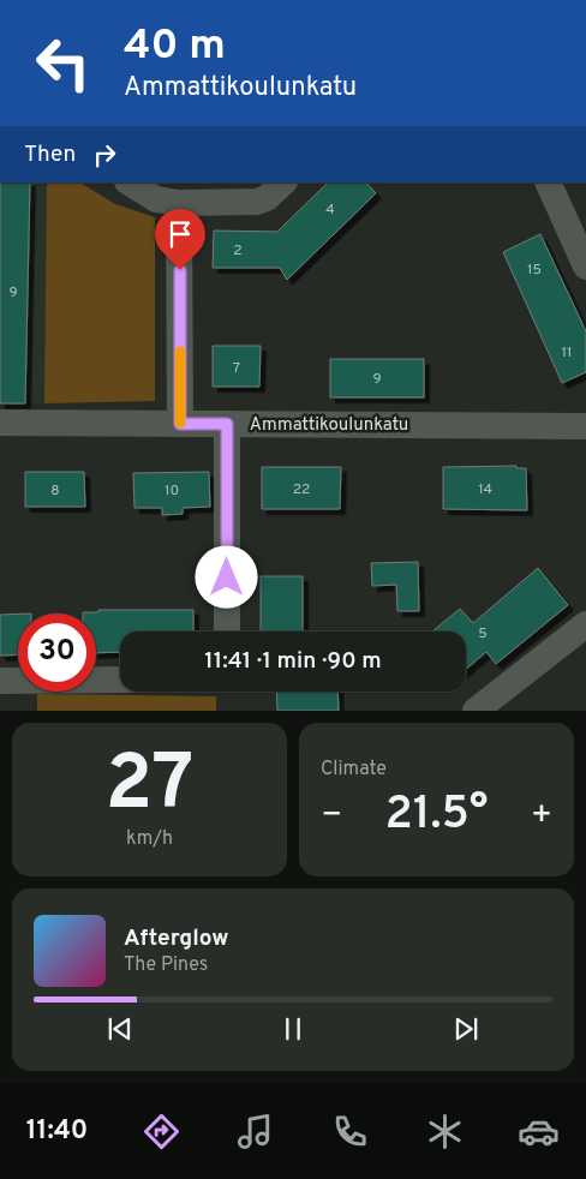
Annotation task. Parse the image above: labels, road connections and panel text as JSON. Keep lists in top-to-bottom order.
{
  "streets": {
    "street": ["Ammattikoulunkatu"]
  },
  "house_numbers": [
    "4",
    "2",
    "15",
    "9",
    "11",
    "7",
    "9",
    "22",
    "14",
    "8",
    "10",
    "5"
  ],
  "page": {
    "turn": ["40 m", "Ammattikoulunkatu"],
    "then": "Then",
    "limit": "30",
    "trip": "11:41 · 1 min · 90 m",
    "tile": [
      ["27", "km/h"],
      "Climate"
    ],
    "heat": ["−", "21.5°", "+"],
    "song": ["Afterglow", "The Pines"],
    "tabs": "11:40"
  }
}
